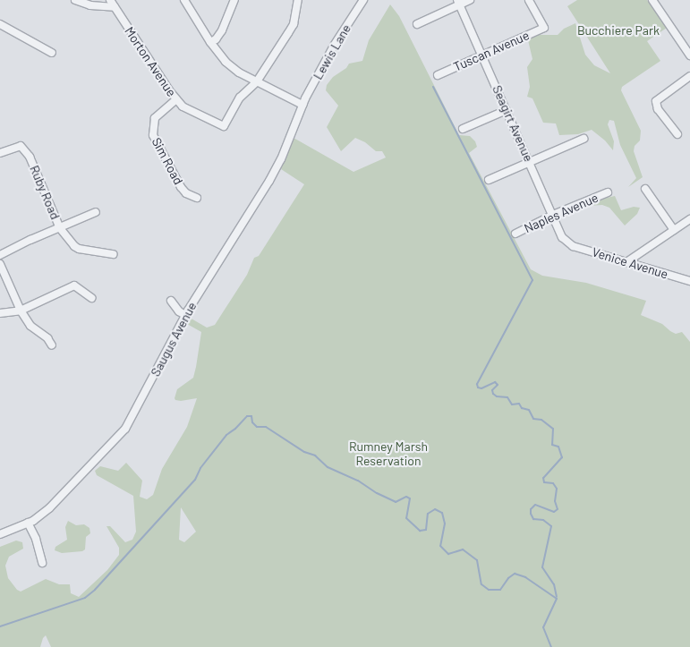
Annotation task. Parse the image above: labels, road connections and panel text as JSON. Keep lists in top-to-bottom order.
{
  "streets": {
    "street": [
      "Tuscan Avenue",
      "Lewis Lane",
      "Morton Avenue",
      "Seagirt Avenue",
      "Sim Road",
      "Ruby Road",
      "Naples Avenue",
      "Venice Avenue",
      "Saugus Avenue"
    ]
  },
  "crossings": [
    ["Tuscan Avenue", "Seagirt Avenue"],
    ["Lewis Lane", "Saugus Avenue"],
    ["Morton Avenue", "Sim Road"],
    ["Seagirt Avenue", "Naples Avenue"],
    ["Seagirt Avenue", "Venice Avenue"]
  ],
  "parks": ["Bucchiere Park", "Rumney Marsh Reservation"]
}
